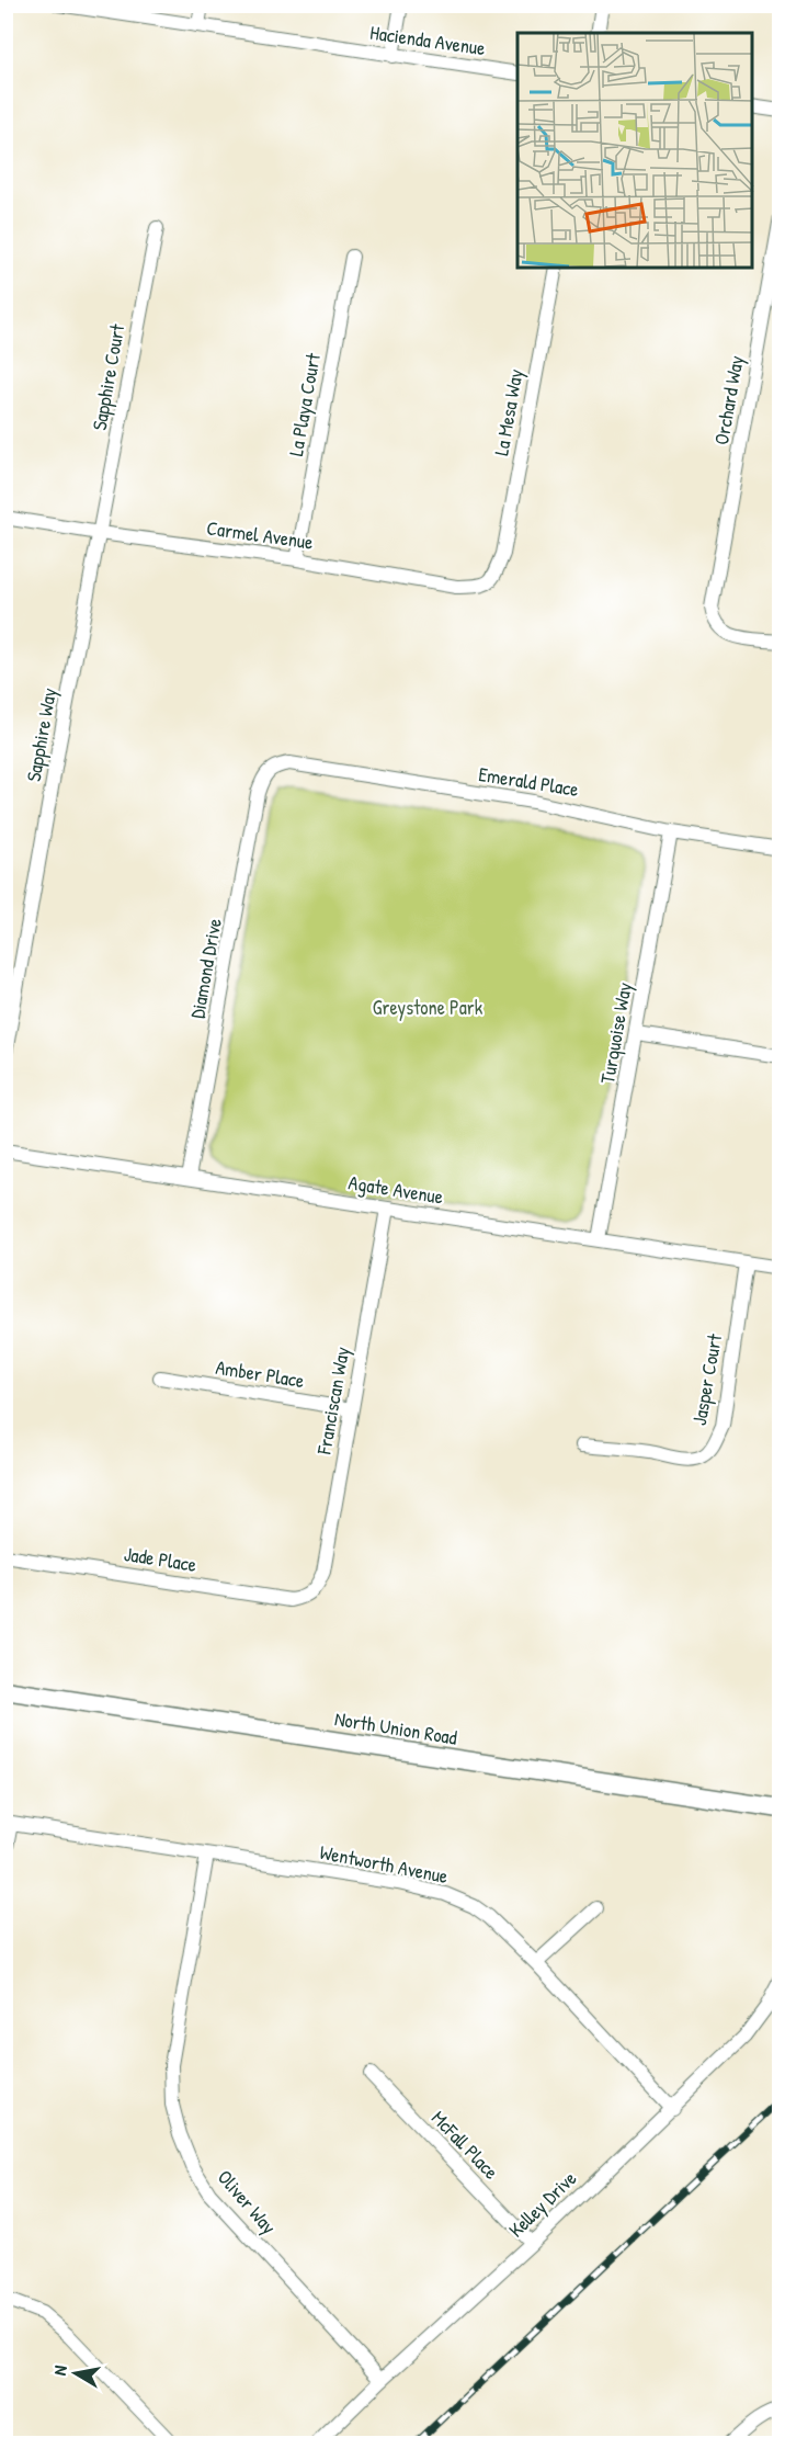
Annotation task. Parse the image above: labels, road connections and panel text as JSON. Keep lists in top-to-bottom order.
{
  "streets": {
    "street": [
      "Hacienda Avenue",
      "Sapphire Court",
      "Orchard Way",
      "La Playa Court",
      "La Mesa Way",
      "Carmel Avenue",
      "Sapphire Way",
      "Emerald Place",
      "Diamond Drive",
      "Turquoise Way",
      "Agate Avenue",
      "Amber Place",
      "Jasper Court",
      "Franciscan Way",
      "Jade Place",
      "North Union Road",
      "Wentworth Avenue",
      "McFall Place",
      "Oliver Way",
      "Kelley Drive"
    ]
  },
  "crossings": [
    ["Sapphire Court", "Carmel Avenue"],
    ["Sapphire Court", "Sapphire Way"],
    ["La Playa Court", "Carmel Avenue"],
    ["La Mesa Way", "Carmel Avenue"],
    ["Carmel Avenue", "Sapphire Way"],
    ["Emerald Place", "Diamond Drive"],
    ["Emerald Place", "Turquoise Way"],
    ["Diamond Drive", "Agate Avenue"],
    ["Turquoise Way", "Agate Avenue"],
    ["Agate Avenue", "Jasper Court"],
    ["Agate Avenue", "Franciscan Way"],
    ["Amber Place", "Franciscan Way"],
    ["Franciscan Way", "Jade Place"],
    ["Wentworth Avenue", "Oliver Way"],
    ["Wentworth Avenue", "Kelley Drive"],
    ["McFall Place", "Kelley Drive"],
    ["Oliver Way", "Kelley Drive"]
  ],
  "parks": ["Greystone Park"],
  "north": "left"
}
